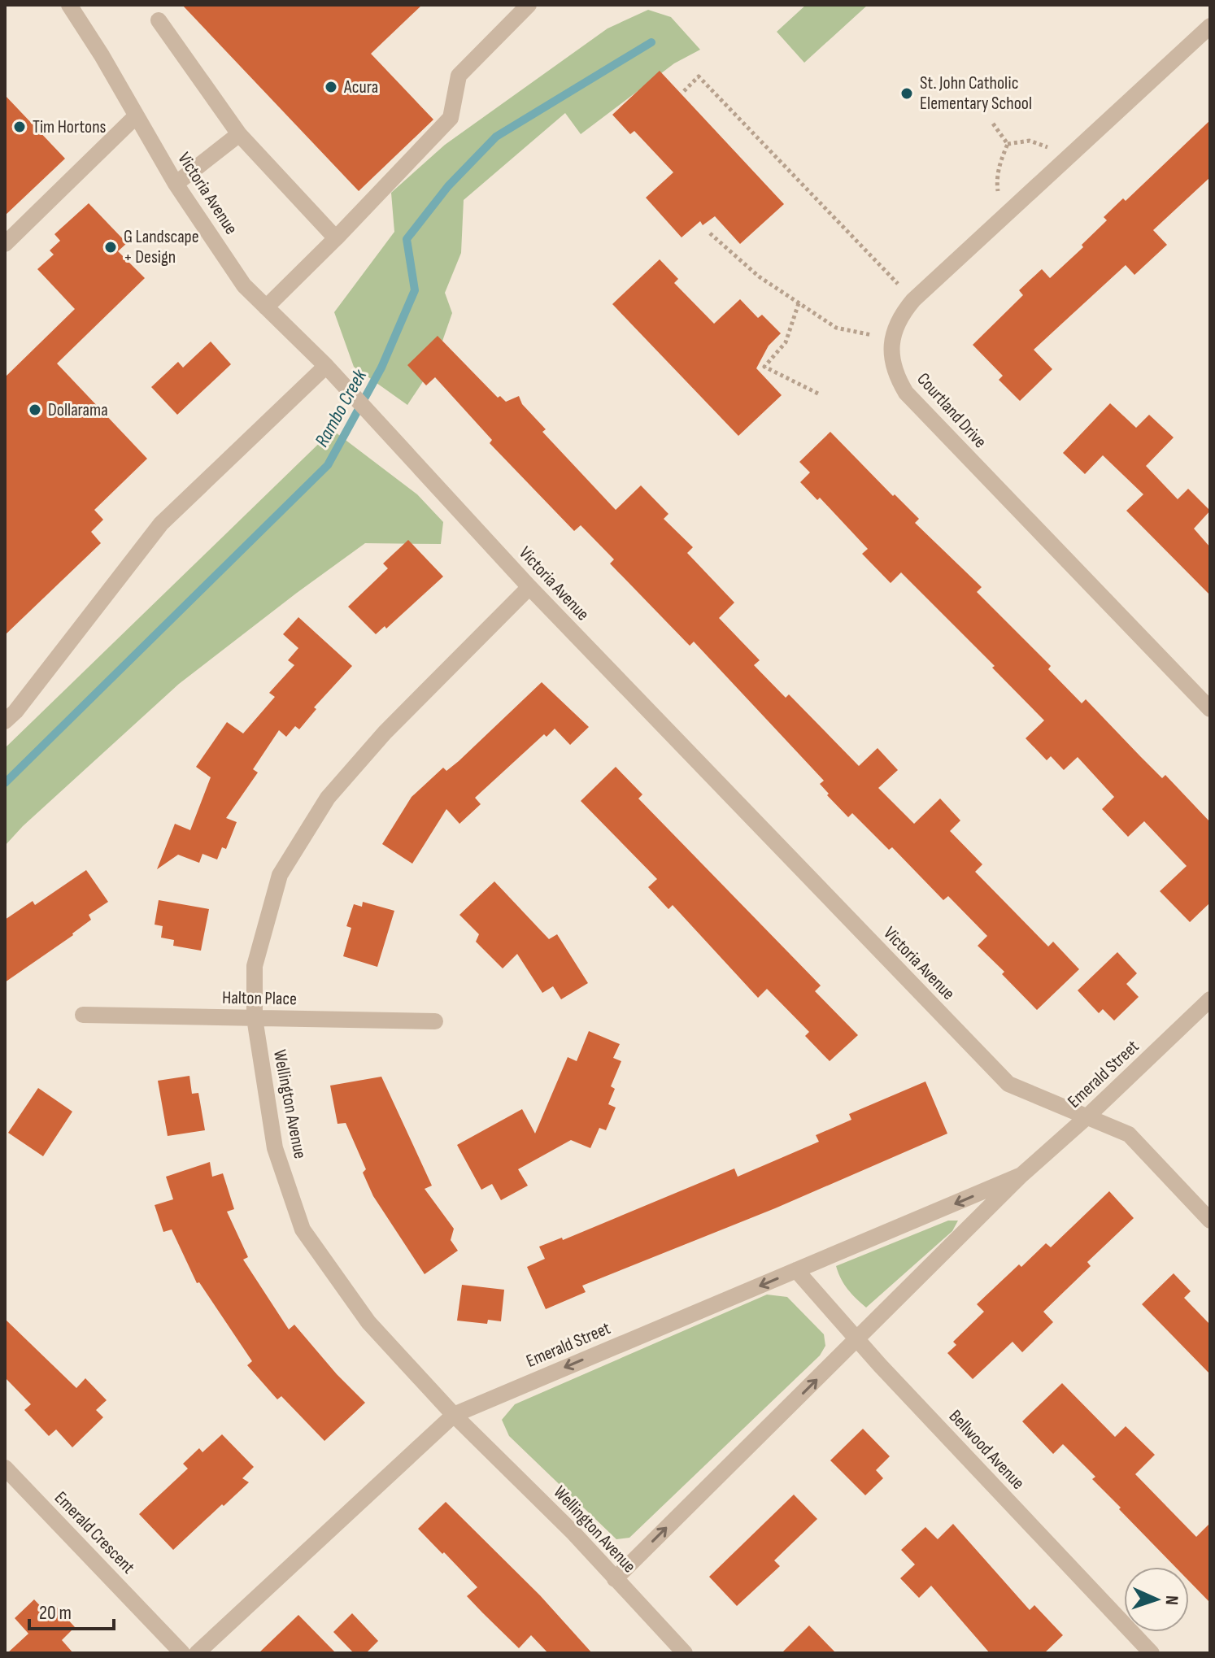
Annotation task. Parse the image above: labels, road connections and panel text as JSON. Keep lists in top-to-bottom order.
{
  "streets": {
    "street": [
      "Victoria Avenue",
      "Courtland Drive",
      "Halton Place",
      "Emerald Street",
      "Wellington Avenue",
      "Bellwood Avenue",
      "Emerald Crescent"
    ]
  },
  "crossings": [
    ["Victoria Avenue", "Emerald Street"],
    ["Victoria Avenue", "Wellington Avenue"],
    ["Halton Place", "Wellington Avenue"],
    ["Emerald Street", "Wellington Avenue"],
    ["Emerald Street", "Bellwood Avenue"]
  ],
  "water": ["Rambo Creek"],
  "places": [
    "Acura",
    "St. John Catholic Elementary School",
    "Tim Hortons",
    "G Landscape + Design",
    "Dollarama"
  ],
  "scale_bar": "20 m",
  "north": "right"
}
